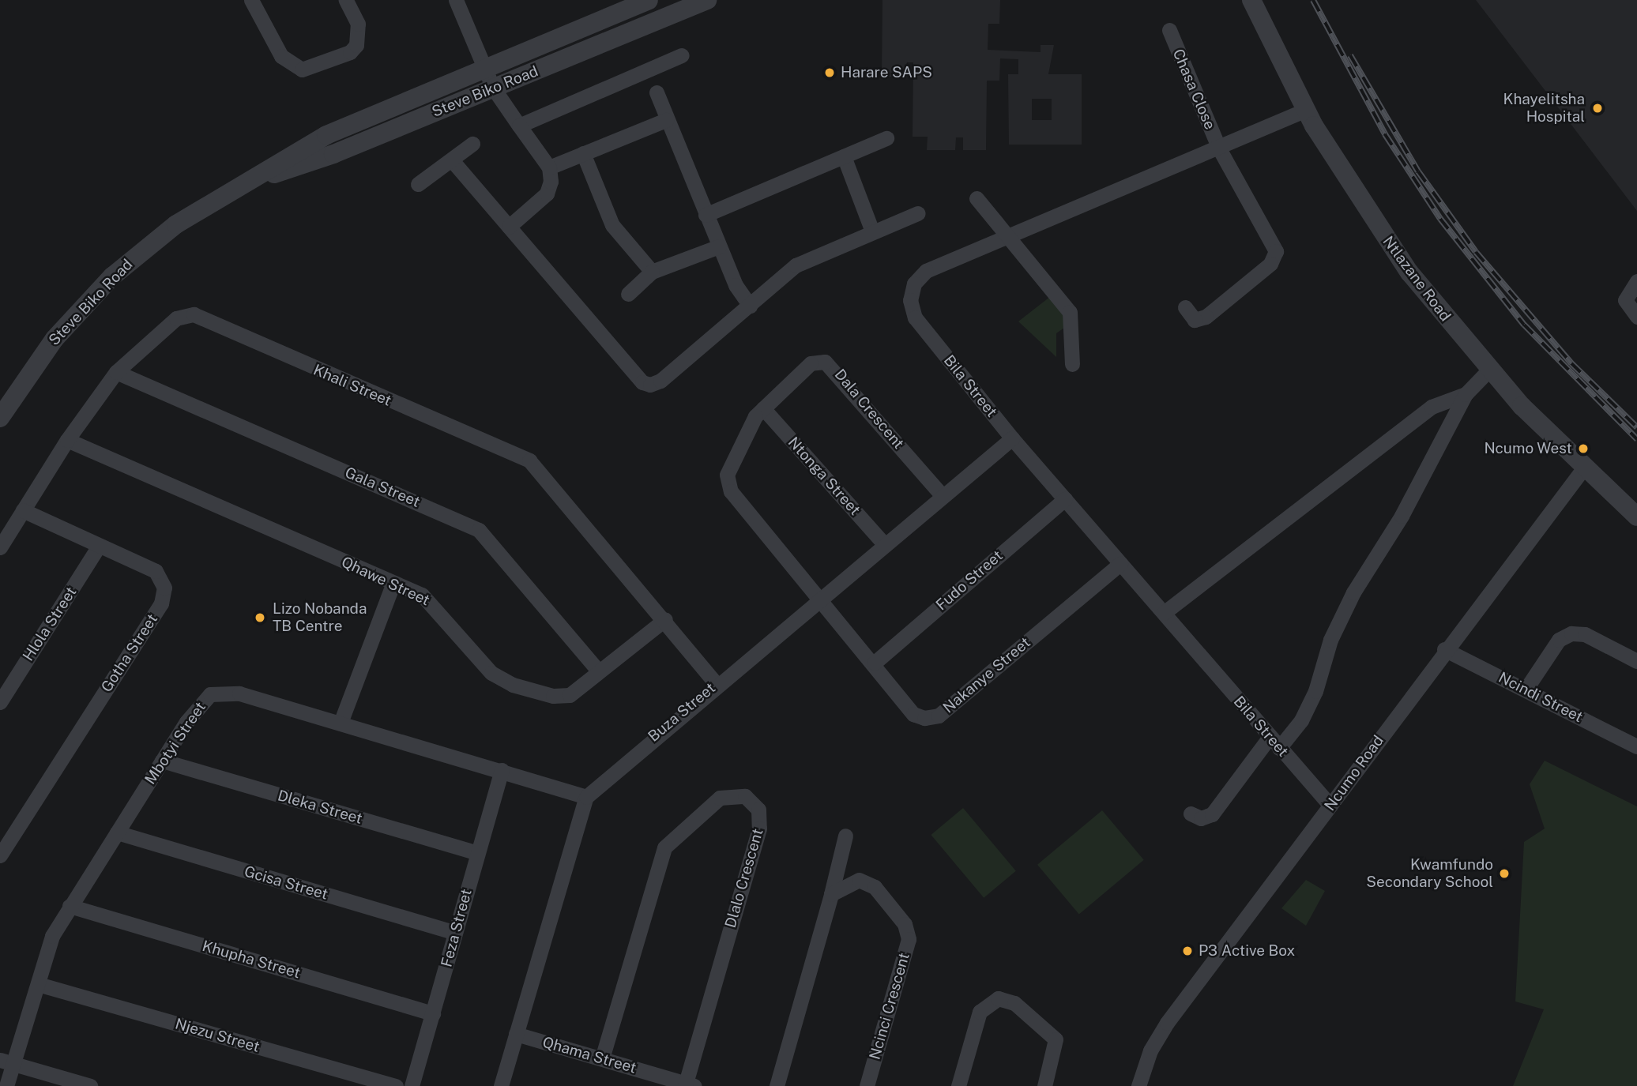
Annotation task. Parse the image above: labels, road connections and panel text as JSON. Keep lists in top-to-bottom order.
{
  "streets": {
    "street": [
      "Chasa Close",
      "Steve Biko Road",
      "Ntlazane Road",
      "Khali Street",
      "Bila Street",
      "Dala Crescent",
      "Ntonga Street",
      "Gala Street",
      "Fudo Street",
      "Qhawe Street",
      "Hlola Street",
      "Gotha Street",
      "Nakanye Street",
      "Ncindi Street",
      "Buza Street",
      "Mbotyi Street",
      "Ncumo Road",
      "Dleka Street",
      "Dlalo Crescent",
      "Gcisa Street",
      "Feza Street",
      "Khupha Street",
      "Ncinci Crescent",
      "Njezu Street",
      "Qhama Street"
    ]
  },
  "crossings": [
    ["Chasa Close", "Bila Street"],
    ["Ntlazane Road", "Bila Street"],
    ["Ntlazane Road", "Ncumo Road"],
    ["Khali Street", "Gala Street"],
    ["Khali Street", "Qhawe Street"],
    ["Khali Street", "Gotha Street"],
    ["Khali Street", "Buza Street"],
    ["Bila Street", "Fudo Street"],
    ["Bila Street", "Nakanye Street"],
    ["Bila Street", "Buza Street"],
    ["Bila Street", "Ncumo Road"],
    ["Dala Crescent", "Ntonga Street"],
    ["Dala Crescent", "Nakanye Street"],
    ["Dala Crescent", "Buza Street"],
    ["Ntonga Street", "Buza Street"],
    ["Gala Street", "Qhawe Street"],
    ["Fudo Street", "Nakanye Street"],
    ["Hlola Street", "Gotha Street"],
    ["Nakanye Street", "Buza Street"],
    ["Ncindi Street", "Ncumo Road"],
    ["Buza Street", "Mbotyi Street"],
    ["Mbotyi Street", "Dleka Street"],
    ["Mbotyi Street", "Gcisa Street"],
    ["Mbotyi Street", "Feza Street"],
    ["Mbotyi Street", "Khupha Street"],
    ["Mbotyi Street", "Njezu Street"],
    ["Dleka Street", "Feza Street"],
    ["Dlalo Crescent", "Qhama Street"],
    ["Gcisa Street", "Feza Street"],
    ["Feza Street", "Khupha Street"]
  ],
  "places": [
    "Harare SAPS",
    "Khayelitsha Hospital",
    "Ncumo West",
    "Lizo Nobanda TB Centre",
    "Kwamfundo Secondary School",
    "P3 Active Box"
  ]
}
